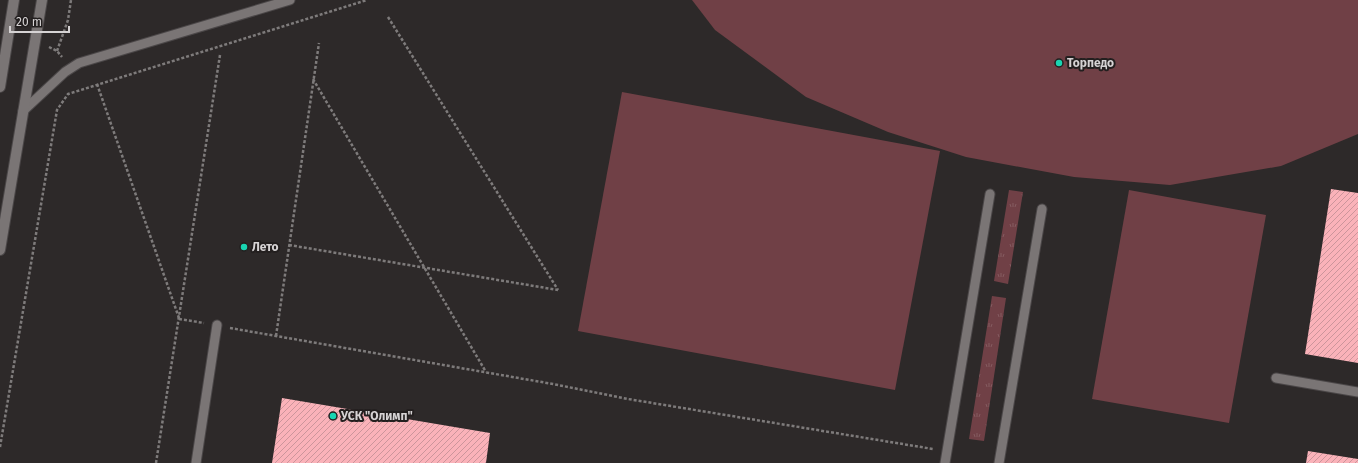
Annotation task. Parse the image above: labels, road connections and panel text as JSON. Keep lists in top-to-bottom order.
{
  "places": ["Торпедо", "Лето", "УСК \"Олимп\""],
  "scale_bar": "20 m"
}
